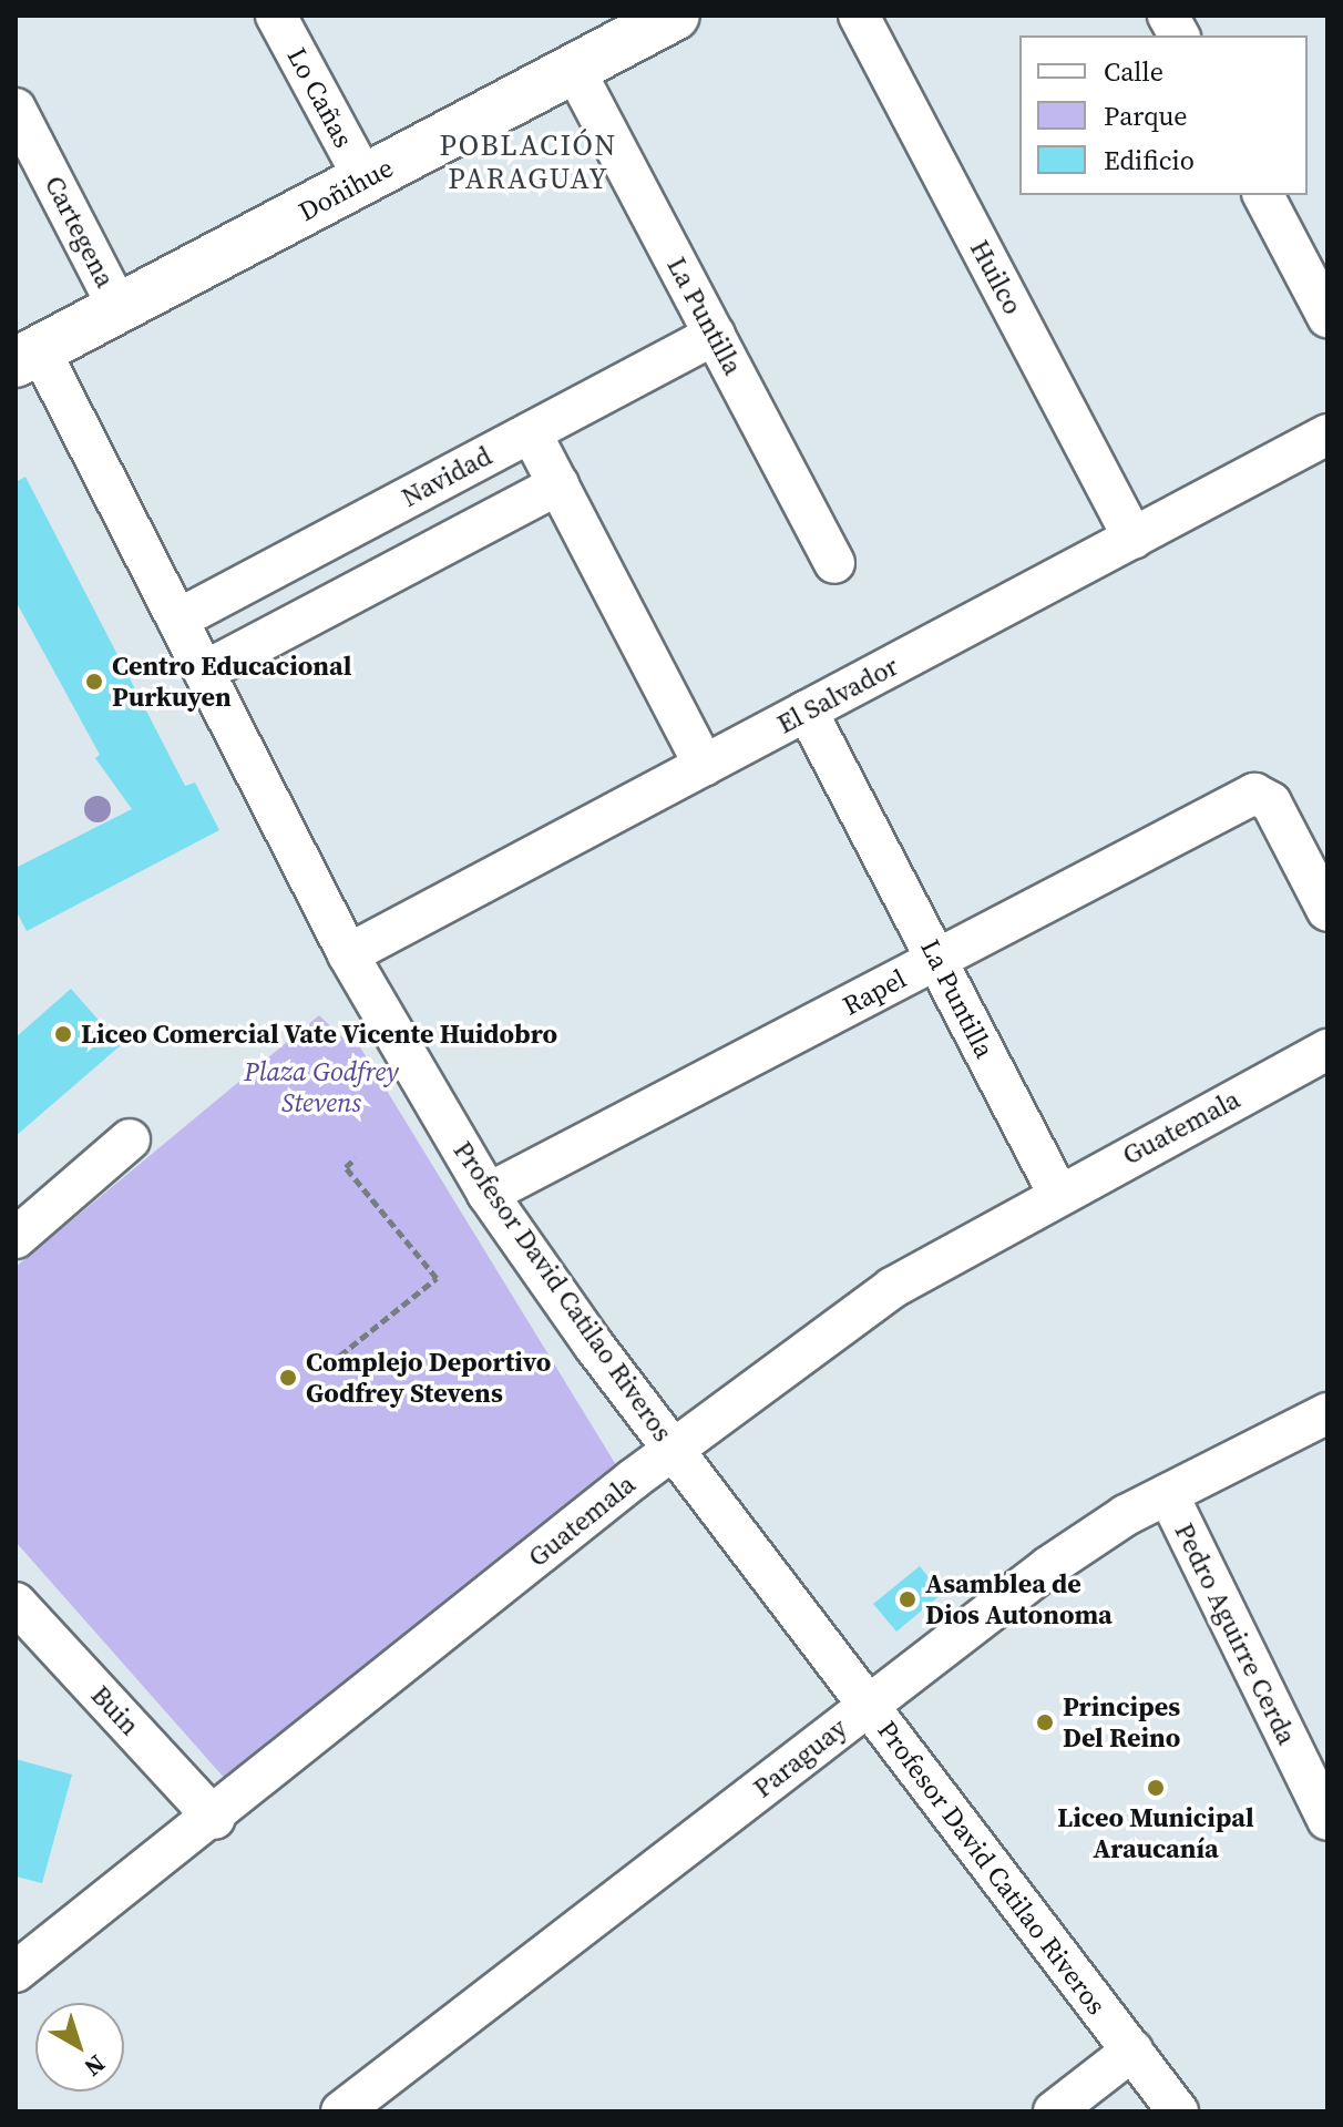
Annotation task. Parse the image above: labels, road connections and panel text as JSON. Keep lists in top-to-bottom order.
{
  "streets": {
    "street": [
      "Lo Cañas",
      "Doñihue",
      "Cartegena",
      "Huilco",
      "La Puntilla",
      "Navidad",
      "El Salvador",
      "Rapel",
      "Guatemala",
      "Profesor David Catilao Riveros",
      "Pedro Aguirre Cerda",
      "Buin",
      "Paraguay"
    ]
  },
  "crossings": [
    ["Lo Cañas", "Doñihue"],
    ["Doñihue", "Cartegena"],
    ["Doñihue", "La Puntilla"],
    ["Doñihue", "Profesor David Catilao Riveros"],
    ["Huilco", "El Salvador"],
    ["La Puntilla", "Navidad"],
    ["La Puntilla", "El Salvador"],
    ["La Puntilla", "Rapel"],
    ["La Puntilla", "Guatemala"],
    ["Navidad", "Profesor David Catilao Riveros"],
    ["El Salvador", "Profesor David Catilao Riveros"],
    ["Rapel", "Profesor David Catilao Riveros"],
    ["Guatemala", "Profesor David Catilao Riveros"],
    ["Guatemala", "Buin"],
    ["Profesor David Catilao Riveros", "Paraguay"],
    ["Pedro Aguirre Cerda", "Paraguay"]
  ],
  "districts": ["POBLACIÓN PARAGUAY"],
  "parks": ["Plaza Godfrey Stevens"],
  "places": [
    "Centro Educacional Purkuyen",
    "Liceo Comercial Vate Vicente Huidobro",
    "Complejo Deportivo Godfrey Stevens",
    "Asamblea de Dios Autonoma",
    "Principes Del Reino",
    "Liceo Municipal Araucanía"
  ],
  "legend": ["Calle", "Parque", "Edificio"],
  "north": "bottom right"
}
